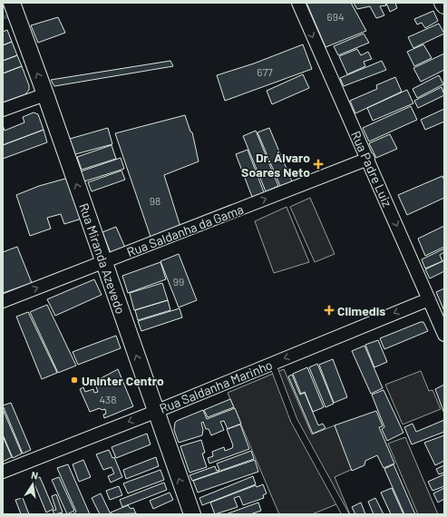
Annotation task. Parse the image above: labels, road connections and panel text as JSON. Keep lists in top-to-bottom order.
{
  "streets": {
    "street": [
      "Rua Padre Luiz",
      "Rua Saldanha da Gama",
      "Rua Miranda Azevedo",
      "Rua Saldanha Marinho"
    ]
  },
  "crossings": [
    ["Rua Padre Luiz", "Rua Saldanha da Gama"],
    ["Rua Padre Luiz", "Rua Saldanha Marinho"],
    ["Rua Saldanha da Gama", "Rua Miranda Azevedo"],
    ["Rua Miranda Azevedo", "Rua Saldanha Marinho"]
  ],
  "one_way": [
    "Rua Padre Luiz",
    "Rua Saldanha da Gama",
    "Rua Miranda Azevedo",
    "Rua Saldanha Marinho"
  ],
  "places": {
    "health": ["Dr. Álvaro Soares Neto", "Climedis"],
    "other": ["Uninter Centro"]
  },
  "house_numbers": [
    "694",
    "677",
    "98",
    "99",
    "438"
  ],
  "north": "top"
}
